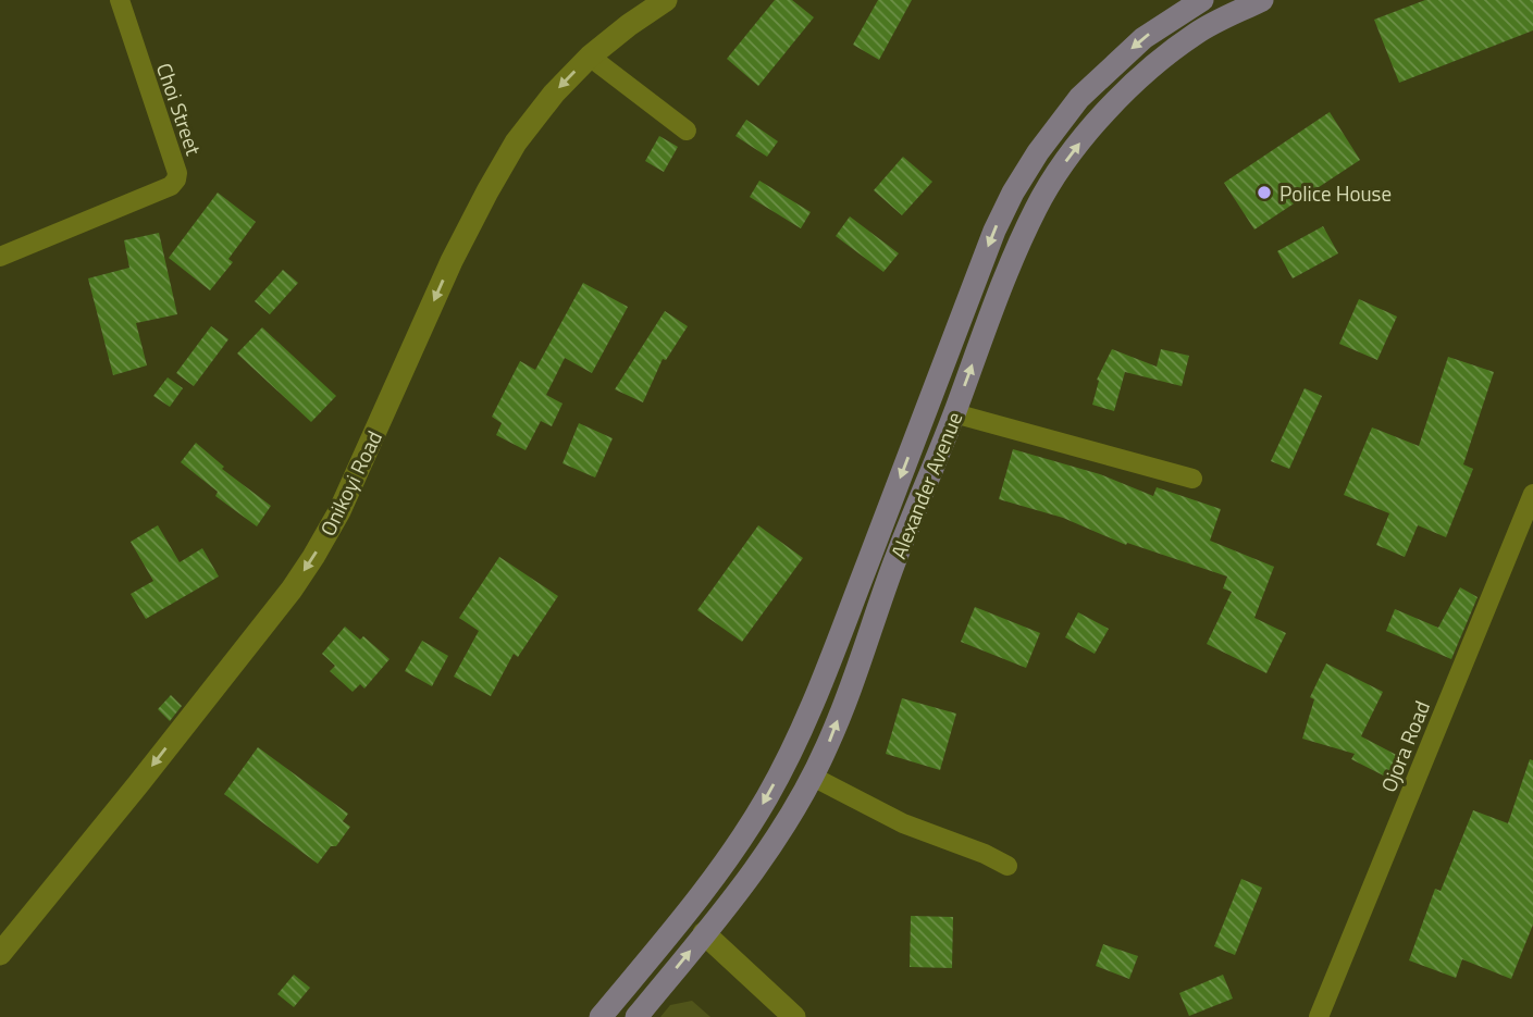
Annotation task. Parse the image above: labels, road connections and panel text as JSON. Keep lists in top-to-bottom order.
{
  "streets": {
    "main road": ["Alexander Avenue"],
    "street": ["Choi Street", "Onikoyi Road", "Ojora Road"]
  },
  "one_way": ["Onikoyi Road"],
  "places": ["Police House"]
}
